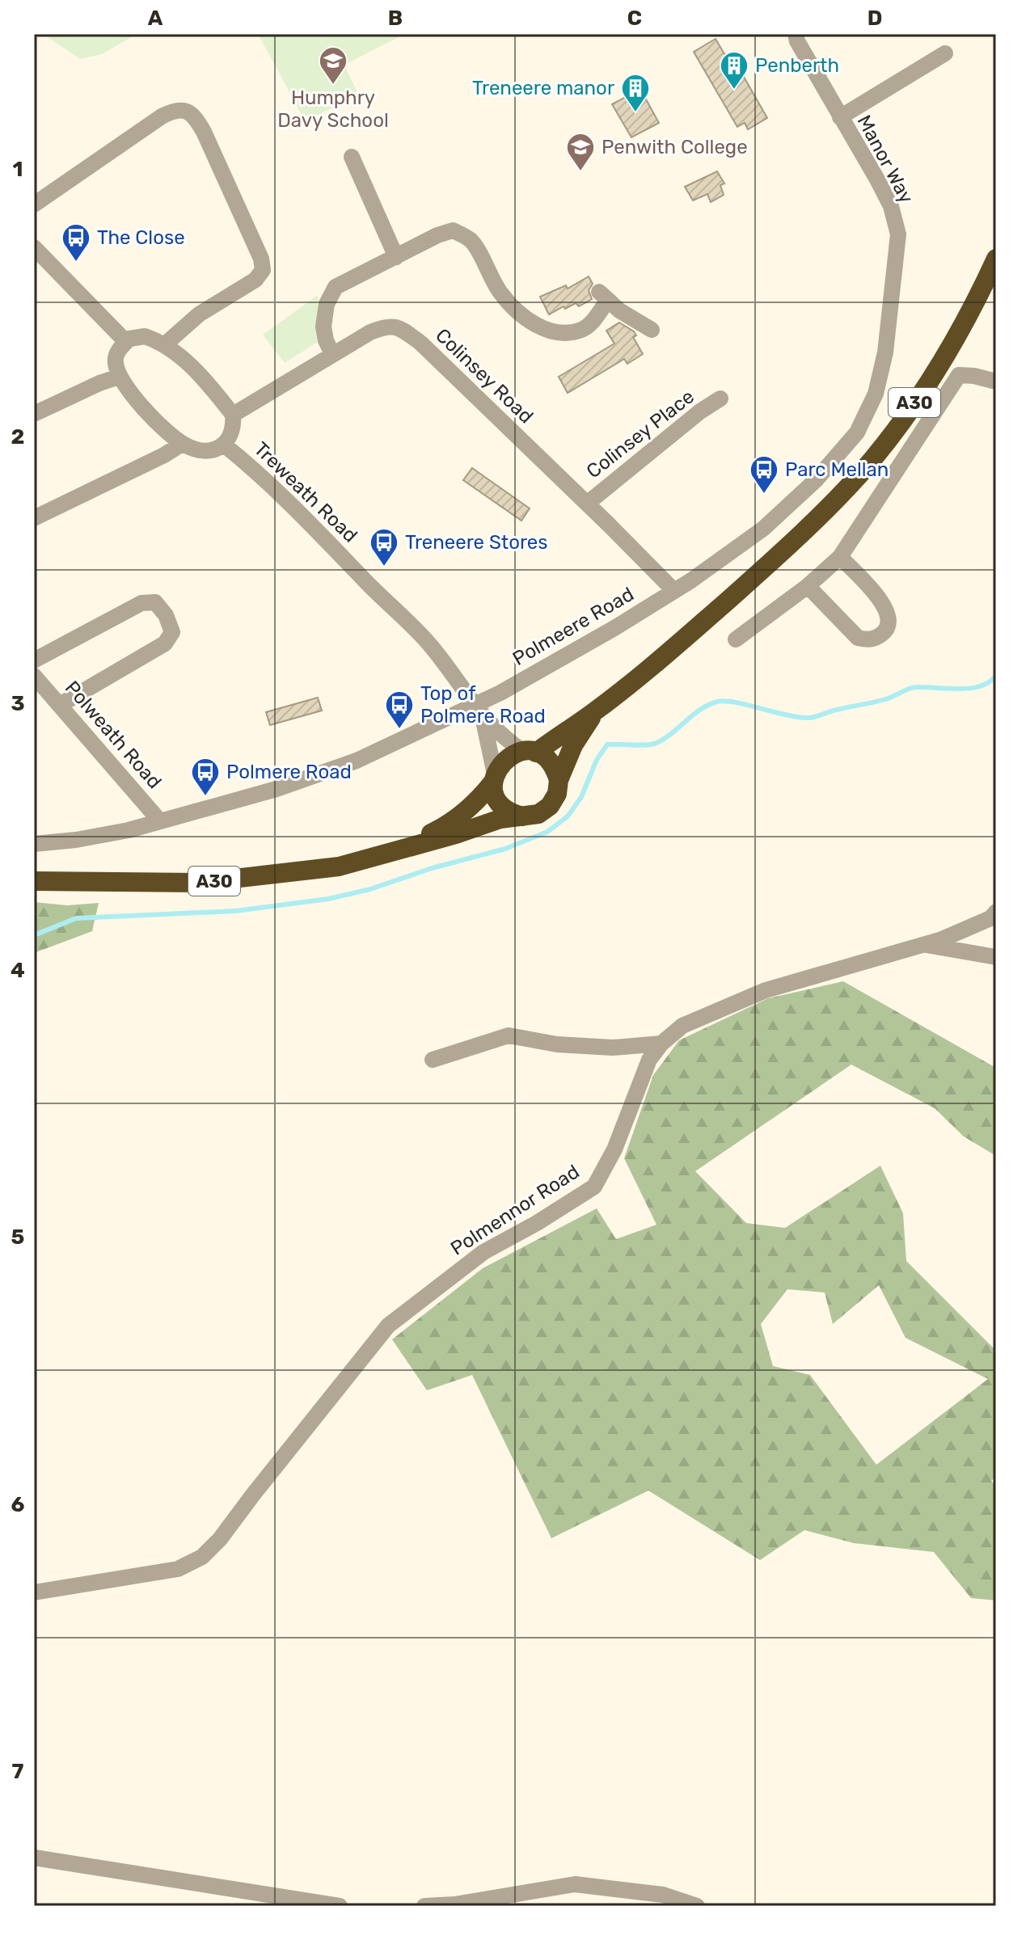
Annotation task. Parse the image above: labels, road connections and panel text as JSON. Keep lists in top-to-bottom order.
{
  "streets": {
    "highway": ["A30"],
    "street": [
      "Manor Way",
      "Colinsey Road",
      "Colinsey Place",
      "Treweath Road",
      "Polmeere Road",
      "Polweath Road",
      "Polmennor Road"
    ]
  },
  "crossings": [
    ["Manor Way", "Polmeere Road"],
    ["Colinsey Road", "Colinsey Place"],
    ["Colinsey Road", "Treweath Road"],
    ["Colinsey Road", "Polmeere Road"],
    ["A30", "Treweath Road"],
    ["Treweath Road", "Polmeere Road"],
    ["Polmeere Road", "Polweath Road"]
  ],
  "places": {
    "school or university": ["Humphry Davy School", "Penwith College"],
    "building": ["Penberth", "Treneere manor"],
    "bus stop": [
      "The Close",
      "Parc Mellan",
      "Treneere Stores",
      "Top of Polmere Road",
      "Polmere Road"
    ]
  },
  "grid": {
    "columns": [
      "A",
      "B",
      "C",
      "D"
    ],
    "rows": [
      "1",
      "2",
      "3",
      "4",
      "5",
      "6",
      "7"
    ]
  }
}
